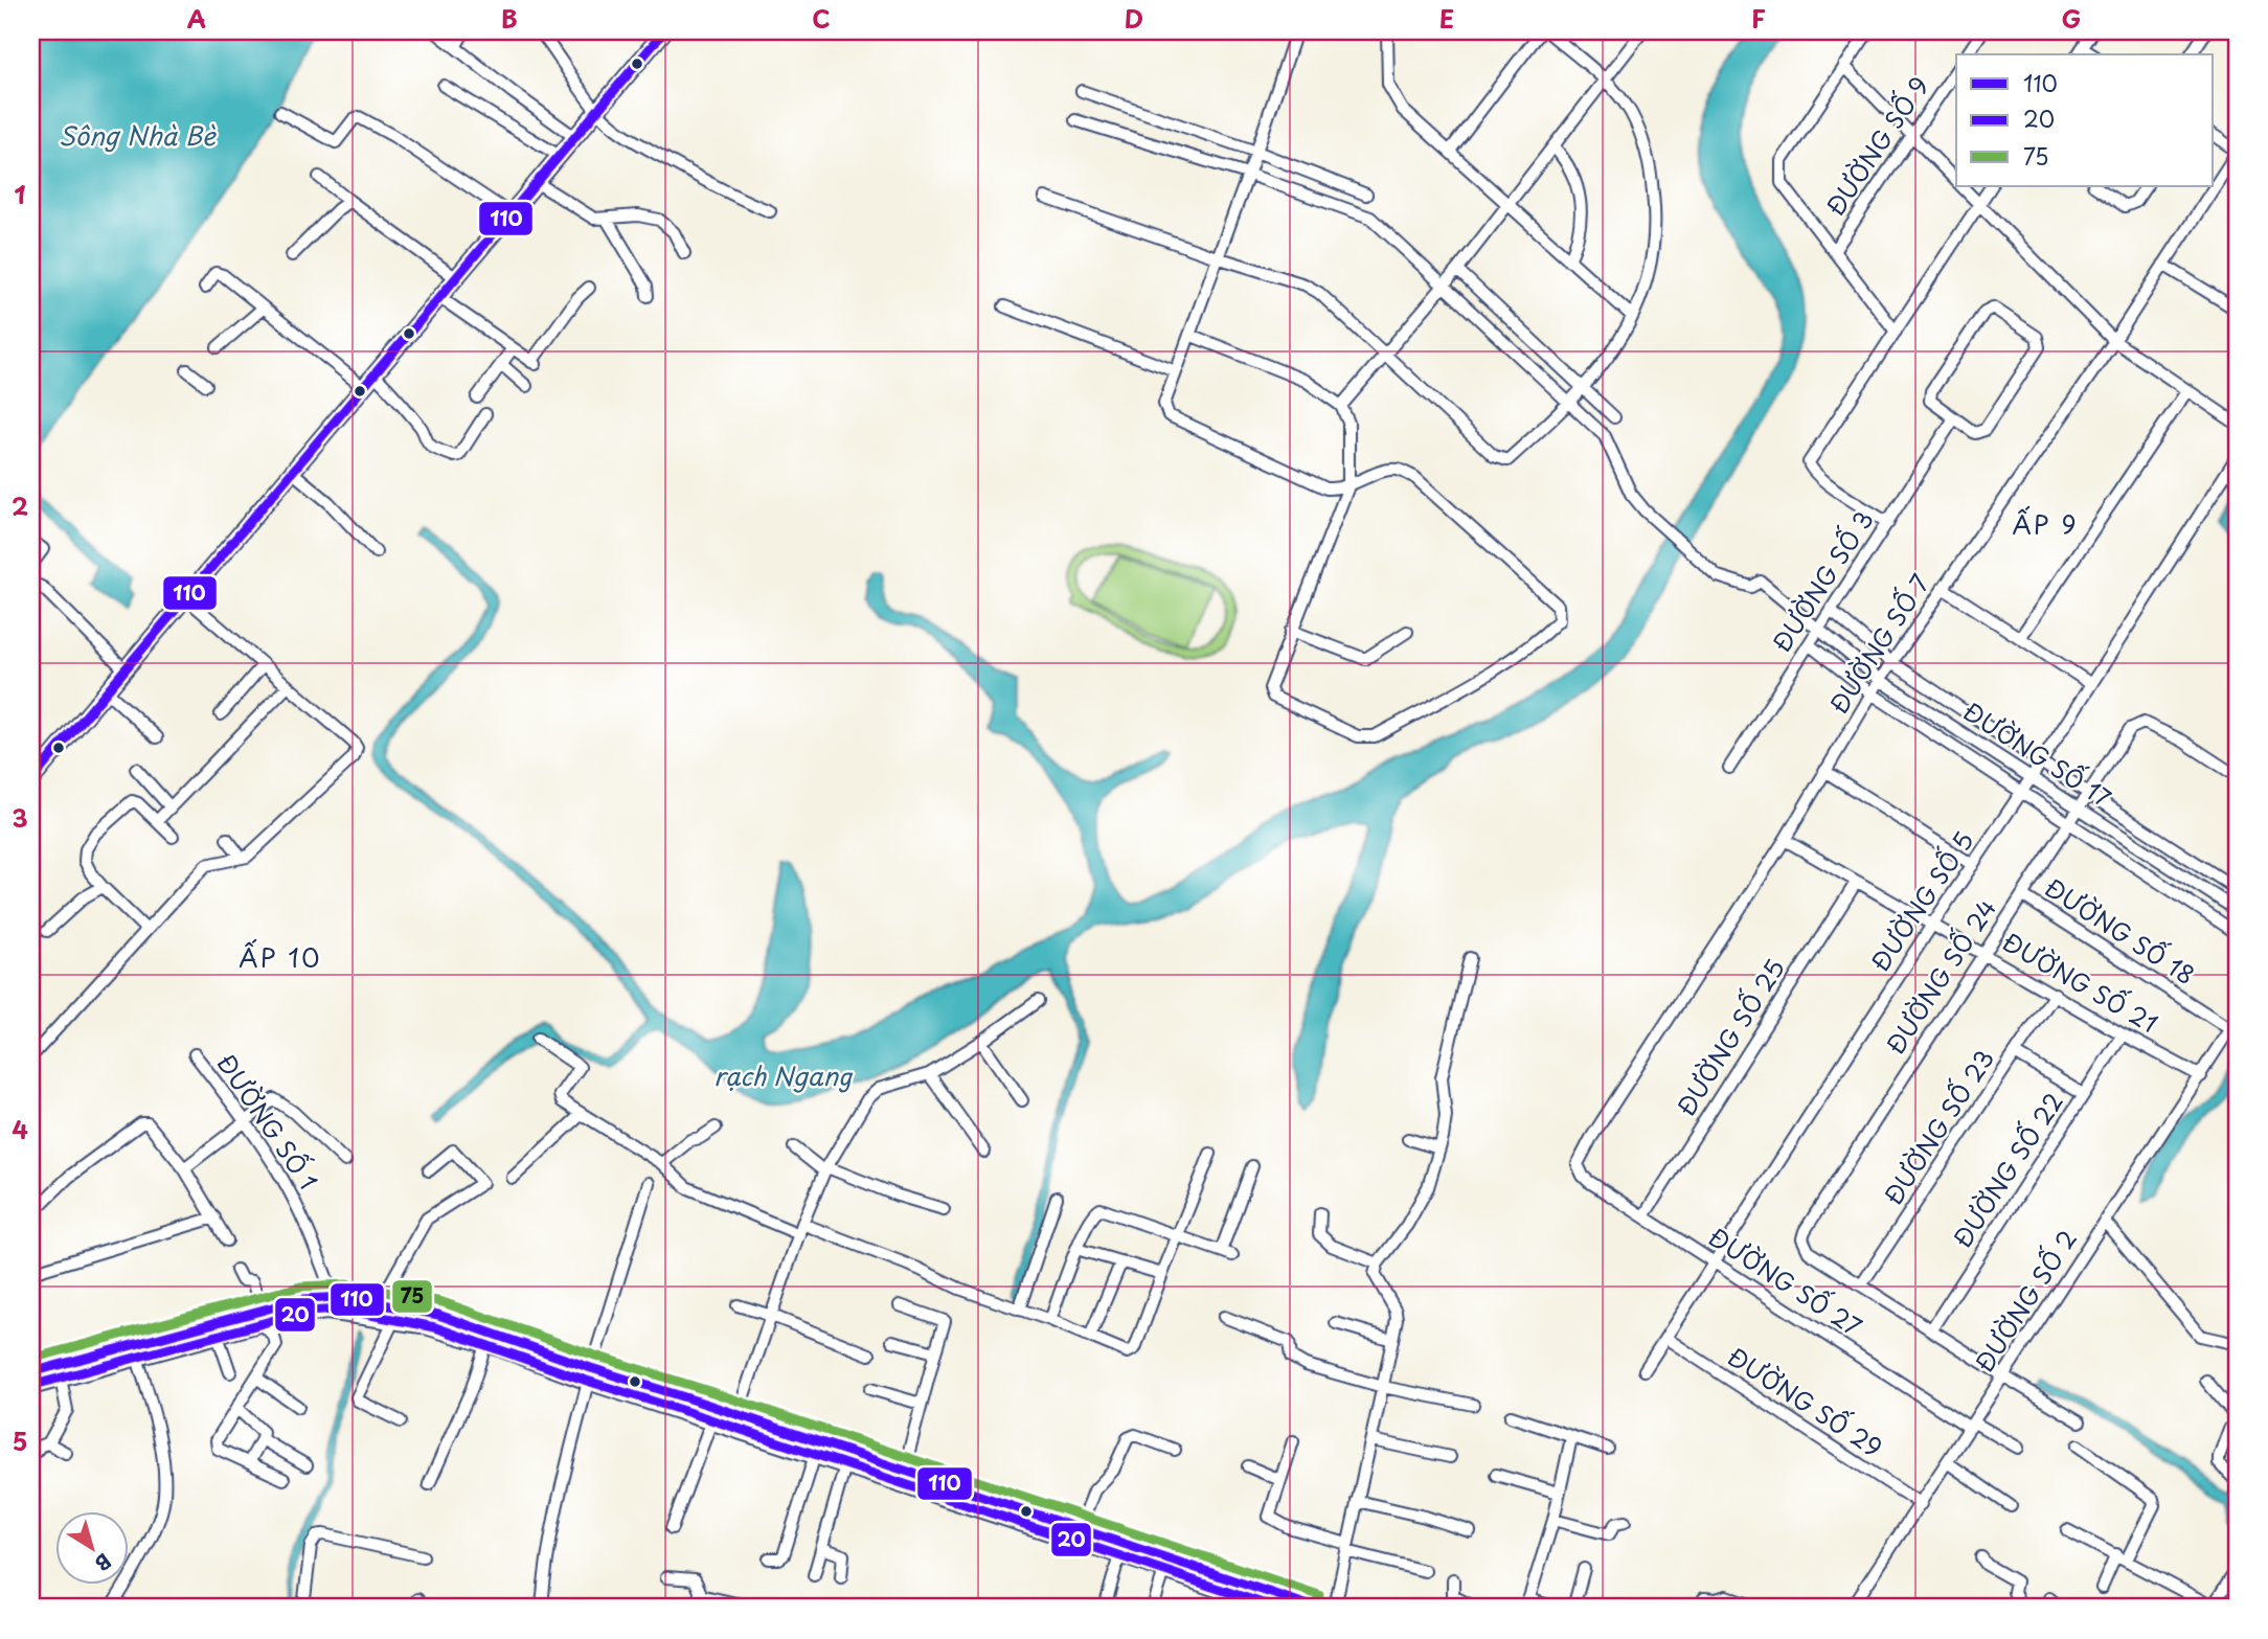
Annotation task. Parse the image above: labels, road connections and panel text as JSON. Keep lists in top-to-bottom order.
{
  "streets": {
    "street": [
      "ĐƯỜNG SỐ 9",
      "ĐƯỜNG SỐ 3",
      "ĐƯỜNG SỐ 7",
      "ĐƯỜNG SỐ 17",
      "ĐƯỜNG SỐ 5",
      "ĐƯỜNG SỐ 18",
      "ĐƯỜNG SỐ 24",
      "ĐƯỜNG SỐ 21",
      "ĐƯỜNG SỐ 25",
      "ĐƯỜNG SỐ 1",
      "ĐƯỜNG SỐ 23",
      "ĐƯỜNG SỐ 22",
      "ĐƯỜNG SỐ 27",
      "ĐƯỜNG SỐ 2",
      "ĐƯỜNG SỐ 29"
    ]
  },
  "crossings": [
    ["ĐƯỜNG SỐ 3", "ĐƯỜNG SỐ 17"],
    ["ĐƯỜNG SỐ 7", "ĐƯỜNG SỐ 17"],
    ["ĐƯỜNG SỐ 7", "ĐƯỜNG SỐ 21"],
    ["ĐƯỜNG SỐ 7", "ĐƯỜNG SỐ 27"],
    ["ĐƯỜNG SỐ 17", "ĐƯỜNG SỐ 5"],
    ["ĐƯỜNG SỐ 17", "ĐƯỜNG SỐ 24"],
    ["ĐƯỜNG SỐ 5", "ĐƯỜNG SỐ 21"],
    ["ĐƯỜNG SỐ 5", "ĐƯỜNG SỐ 27"],
    ["ĐƯỜNG SỐ 5", "ĐƯỜNG SỐ 29"],
    ["ĐƯỜNG SỐ 18", "ĐƯỜNG SỐ 24"],
    ["ĐƯỜNG SỐ 18", "ĐƯỜNG SỐ 2"],
    ["ĐƯỜNG SỐ 24", "ĐƯỜNG SỐ 21"],
    ["ĐƯỜNG SỐ 24", "ĐƯỜNG SỐ 23"],
    ["ĐƯỜNG SỐ 21", "ĐƯỜNG SỐ 25"],
    ["ĐƯỜNG SỐ 21", "ĐƯỜNG SỐ 23"],
    ["ĐƯỜNG SỐ 21", "ĐƯỜNG SỐ 22"],
    ["ĐƯỜNG SỐ 21", "ĐƯỜNG SỐ 2"],
    ["ĐƯỜNG SỐ 25", "ĐƯỜNG SỐ 27"],
    ["ĐƯỜNG SỐ 27", "ĐƯỜNG SỐ 2"],
    ["ĐƯỜNG SỐ 2", "ĐƯỜNG SỐ 29"]
  ],
  "districts": ["ẤP 9", "ẤP 10"],
  "water": ["Sông Nhà Bè", "rạch Ngang"],
  "lines": ["transit line 110", "transit line 75", "transit line 20"],
  "legend": ["110", "20", "75"],
  "north": "bottom right",
  "grid": {
    "columns": [
      "A",
      "B",
      "C",
      "D",
      "E",
      "F",
      "G"
    ],
    "rows": [
      "1",
      "2",
      "3",
      "4",
      "5"
    ]
  }
}
